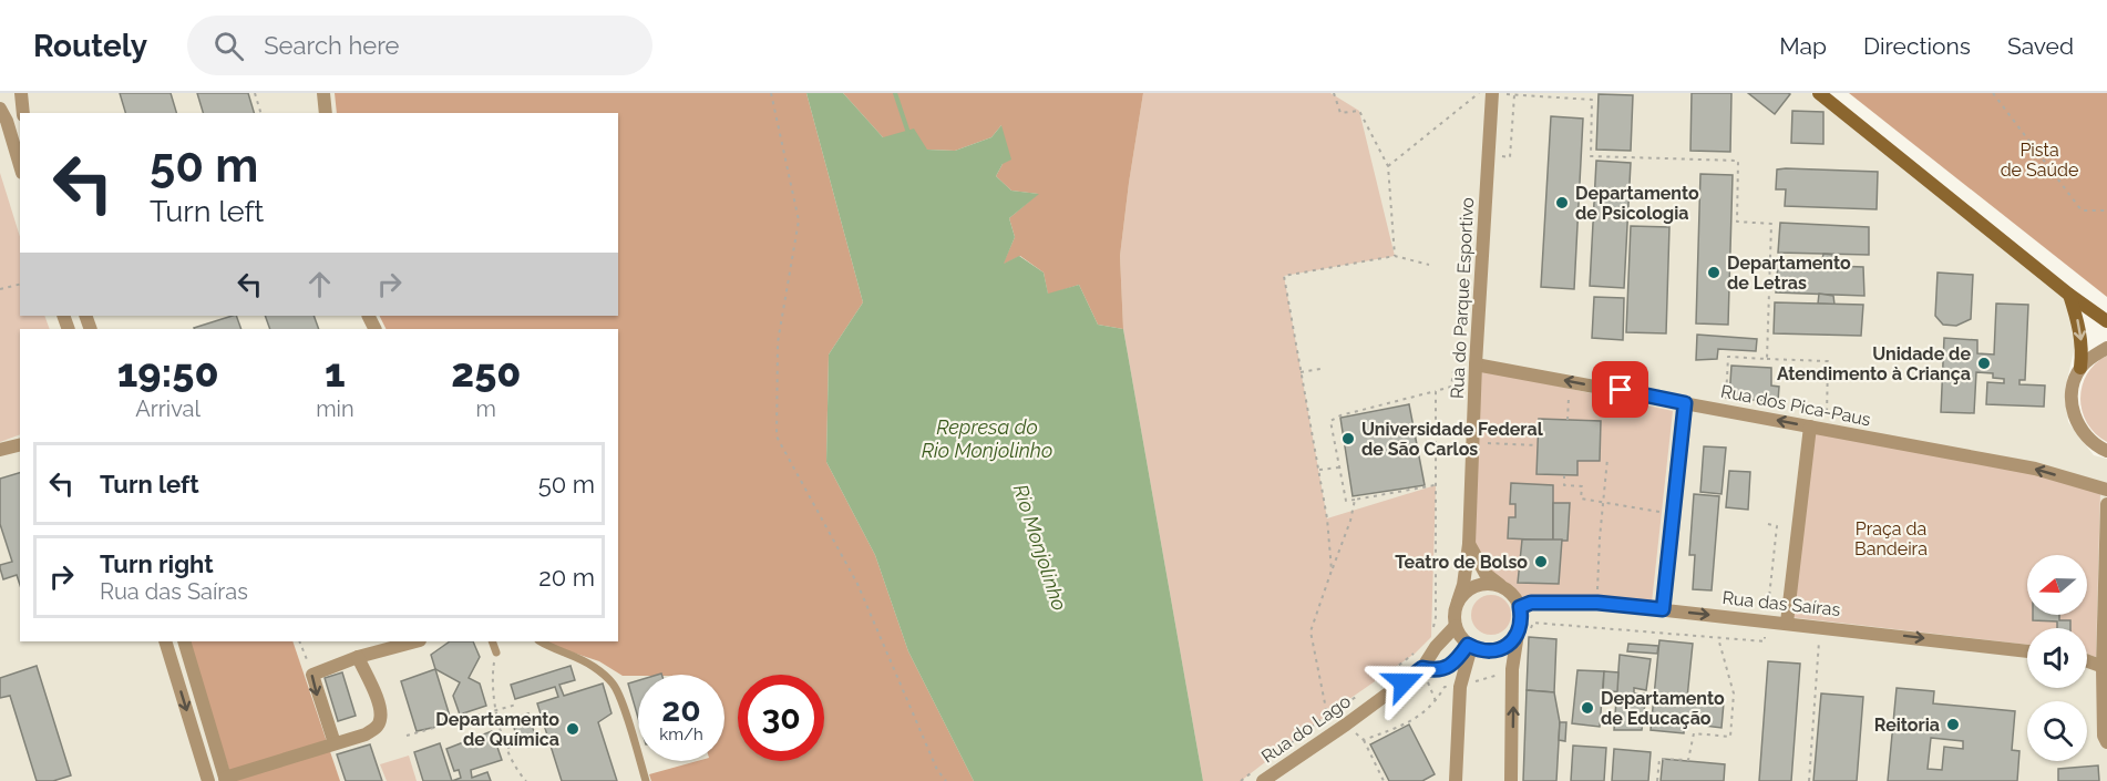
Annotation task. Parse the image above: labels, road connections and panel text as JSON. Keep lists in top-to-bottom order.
{
  "streets": {
    "street": [
      "Rua do Parque Esportivo",
      "Rua dos Pica-Paus",
      "Rua das Saíras",
      "Rua do Lago"
    ]
  },
  "crossings": [
    ["Rua do Parque Esportivo", "Rua dos Pica-Paus"],
    ["Rua do Parque Esportivo", "Rua das Saíras"],
    ["Rua do Parque Esportivo", "Rua do Lago"],
    ["Rua das Saíras", "Rua do Lago"]
  ],
  "one_way": ["Rua dos Pica-Paus", "Rua das Saíras"],
  "water": ["Represa do Rio Monjolinho", "Rio Monjolinho"],
  "parks": ["Pista de Saúde", "Praça da Bandeira"],
  "places": [
    "Departamento de Psicologia",
    "Departamento de Letras",
    "Unidade de Atendimento à Criança",
    "Universidade Federal de São Carlos",
    "Teatro de Bolso",
    "Departamento de Educação",
    "Reitoria",
    "Departamento de Química"
  ],
  "north": "left",
  "page": {
    "header": "Routely",
    "search": "Search here",
    "nav": ["Map", "Directions", "Saved"],
    "turn": ["50 m", "Turn left"],
    "eta": [
      "19:50",
      "Arrival",
      "1",
      "min",
      "250",
      "m"
    ],
    "list": [
      {
        "name": "Turn left",
        "value": "50 m"
      },
      {
        "name": "Turn right",
        "note": "Rua das Saíras",
        "value": "20 m"
      }
    ],
    "speed": "20 km/h",
    "limit": "30"
  }
}
